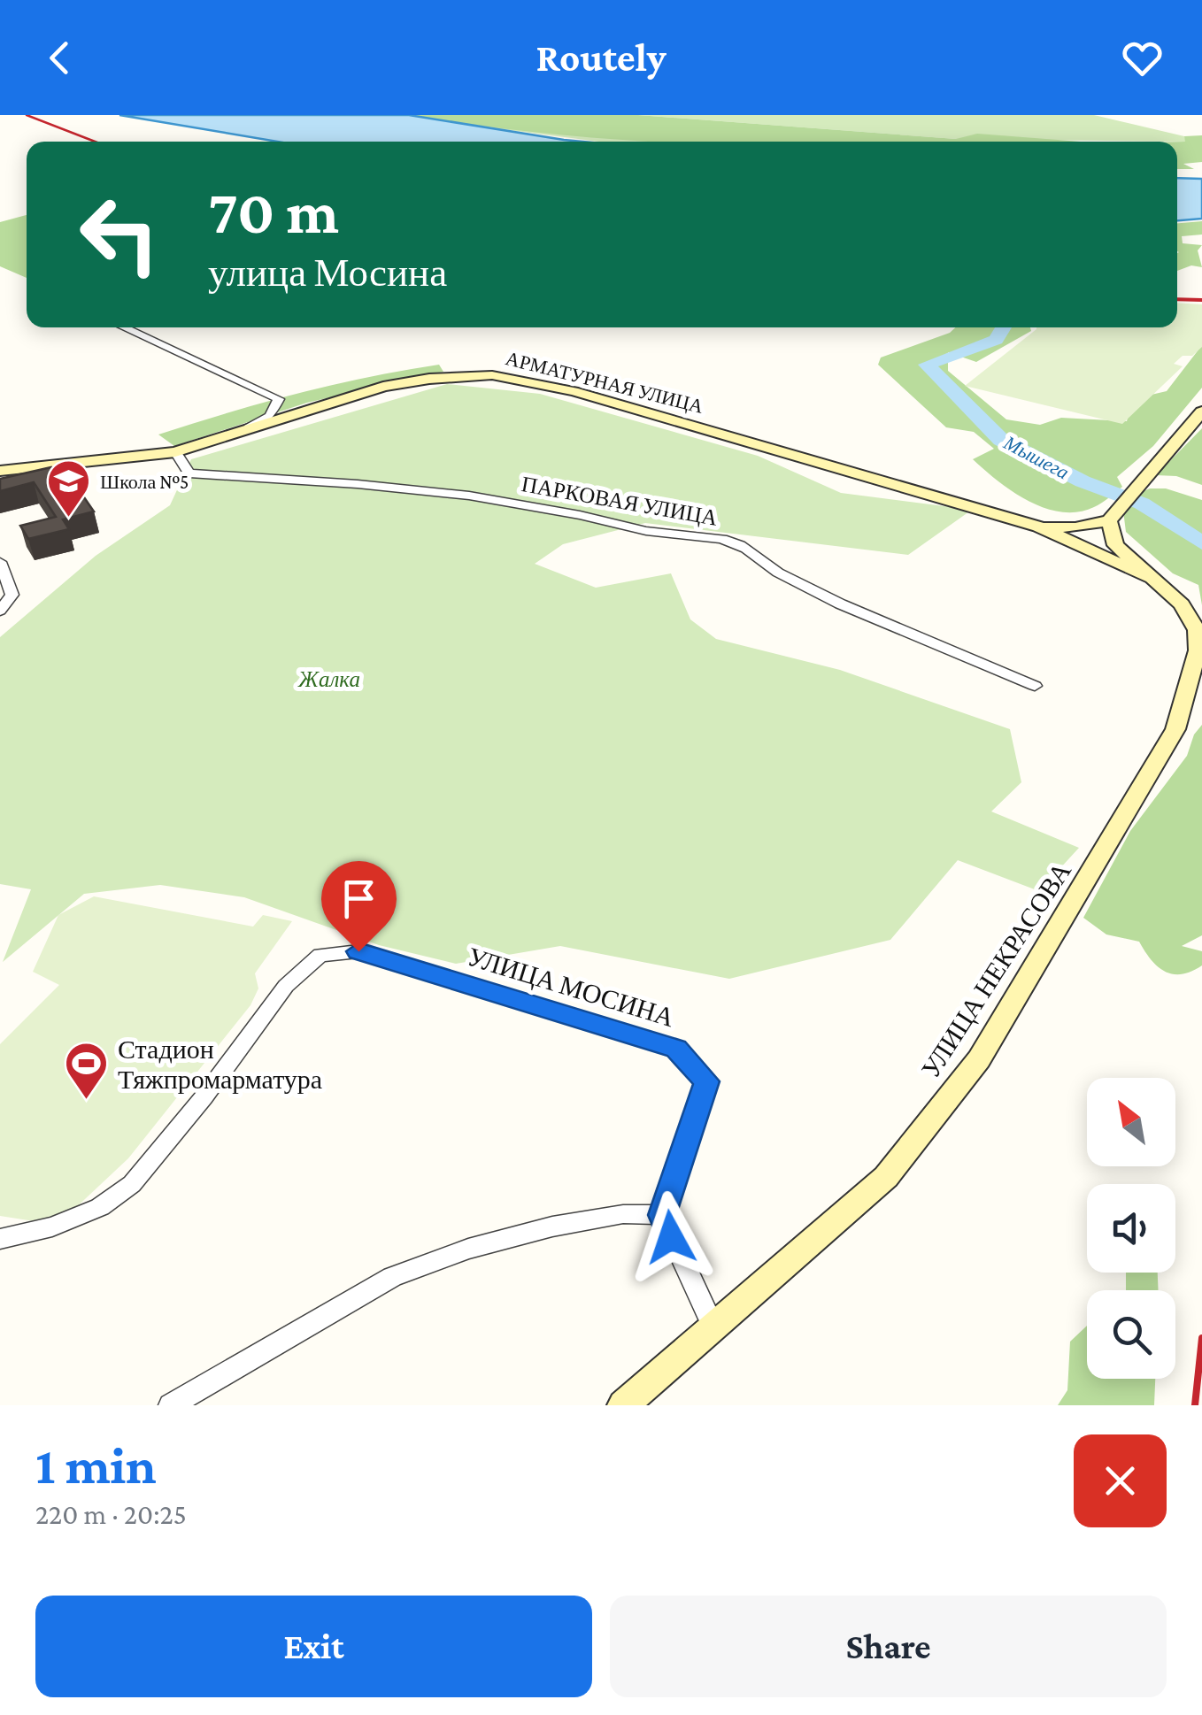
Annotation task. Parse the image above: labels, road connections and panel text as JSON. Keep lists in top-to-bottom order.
{
  "streets": {
    "street": [
      "АРМАТУРНАЯ УЛИЦА",
      "ПАРКОВАЯ УЛИЦА",
      "УЛИЦА НЕКРАСОВА",
      "УЛИЦА МОСИНА"
    ]
  },
  "crossings": [
    ["АРМАТУРНАЯ УЛИЦА", "ПАРКОВАЯ УЛИЦА"],
    ["АРМАТУРНАЯ УЛИЦА", "УЛИЦА НЕКРАСОВА"]
  ],
  "water": ["Мышега"],
  "parks": ["Жалка"],
  "places": {
    "school or university": ["Школа №5"],
    "sports": ["Стадион Тяжпромарматура"]
  },
  "north": "top left",
  "page": {
    "header": "Routely",
    "turn": ["70 m", "улица Мосина"],
    "heading": ["1 min", "220 m · 20:25"],
    "buttons": ["Exit", "Share"]
  }
}
